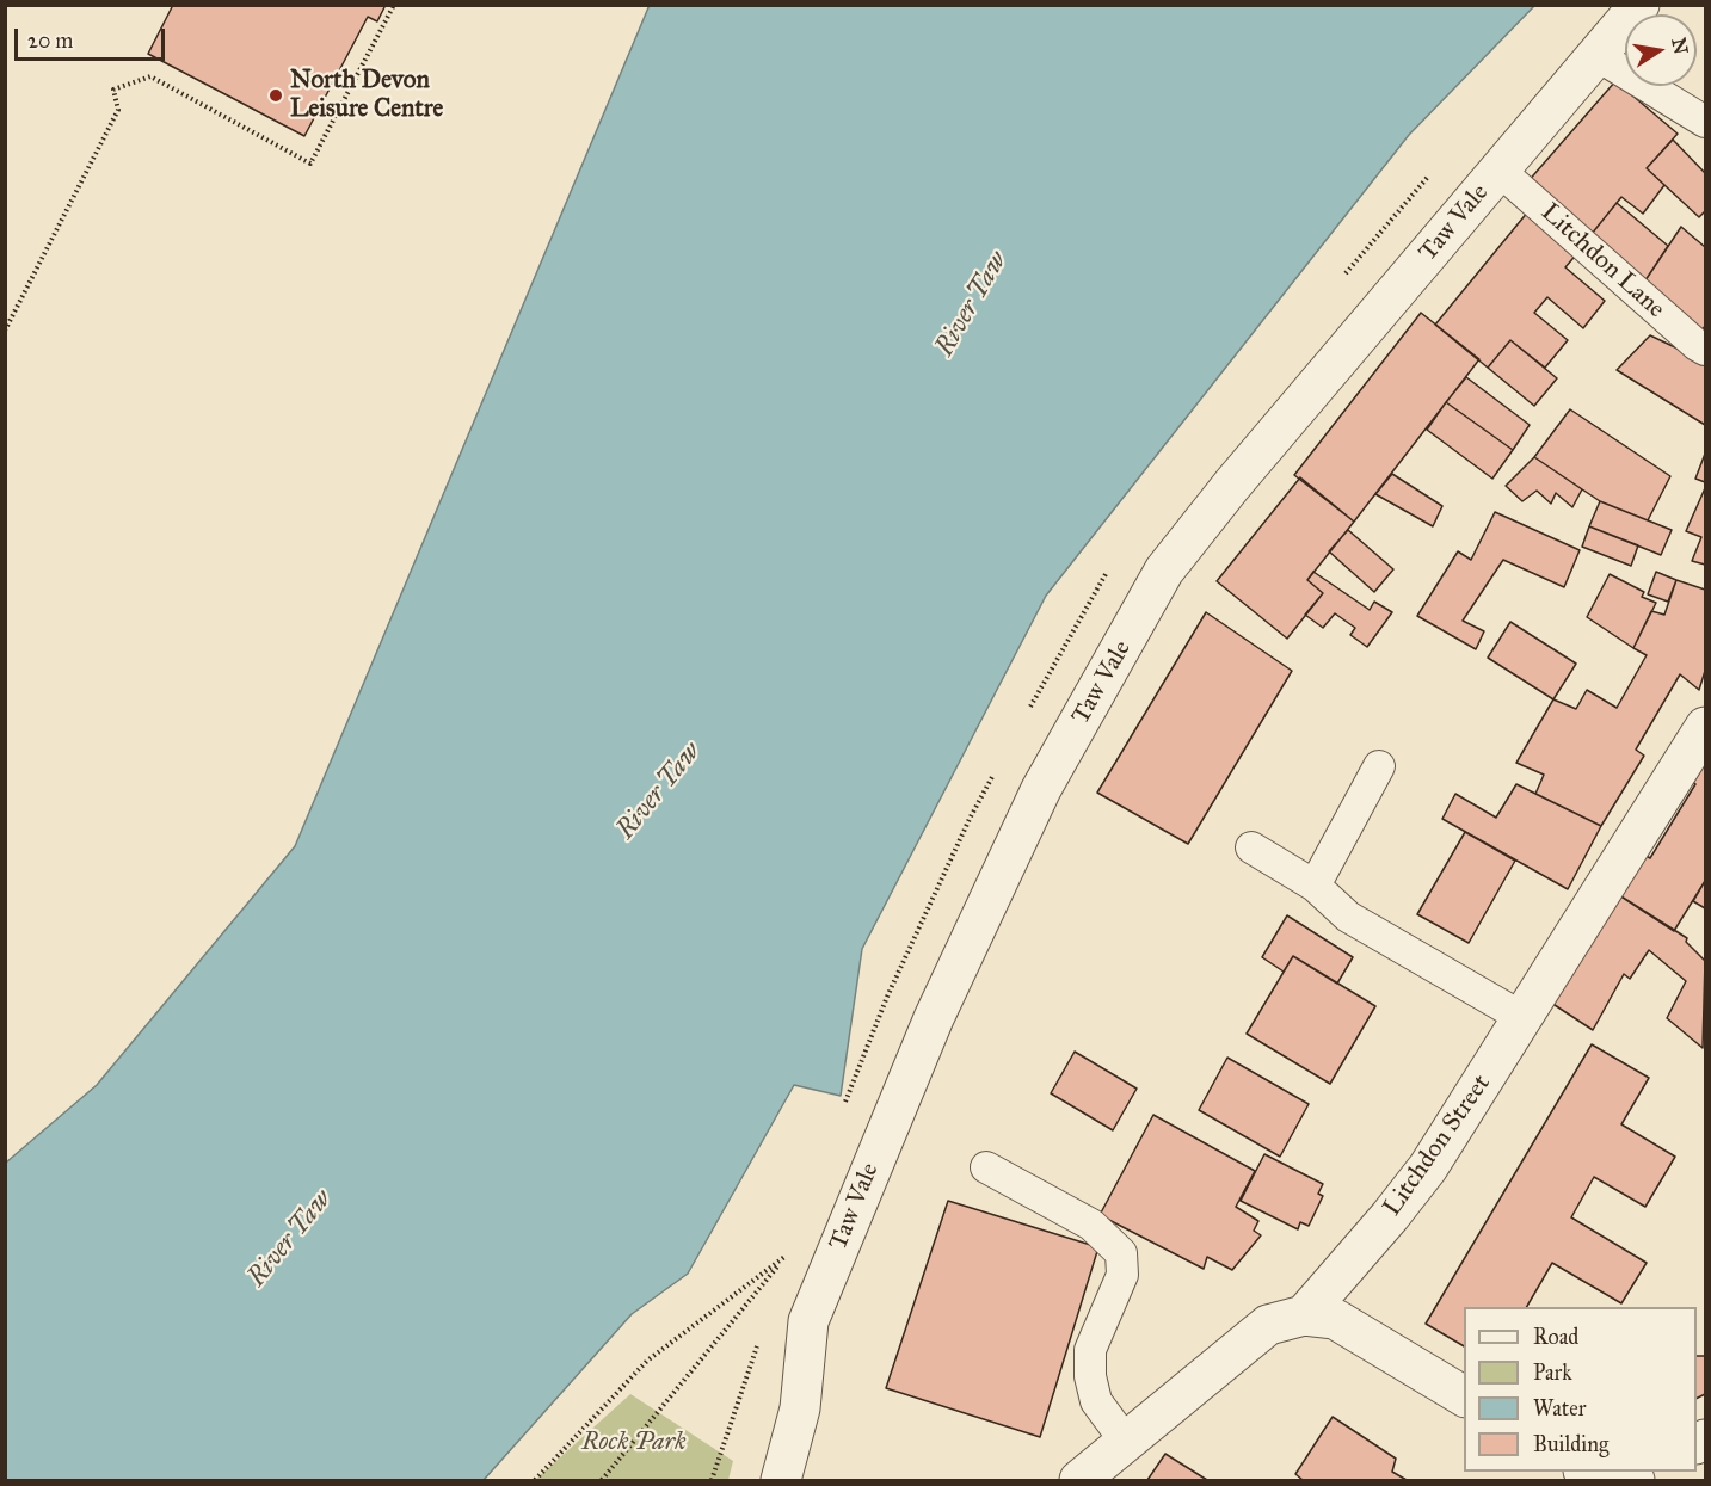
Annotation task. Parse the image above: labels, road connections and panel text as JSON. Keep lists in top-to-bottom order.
{
  "streets": {
    "street": ["Taw Vale", "Litchdon Street"],
    "lane": ["Litchdon Lane"]
  },
  "crossings": [
    ["Taw Vale", "Litchdon Lane"]
  ],
  "water": ["River Taw"],
  "parks": ["Rock Park"],
  "places": ["North Devon Leisure Centre"],
  "legend": [
    "Road",
    "Park",
    "Water",
    "Building"
  ],
  "scale_bar": "20 m",
  "north": "right"
}
